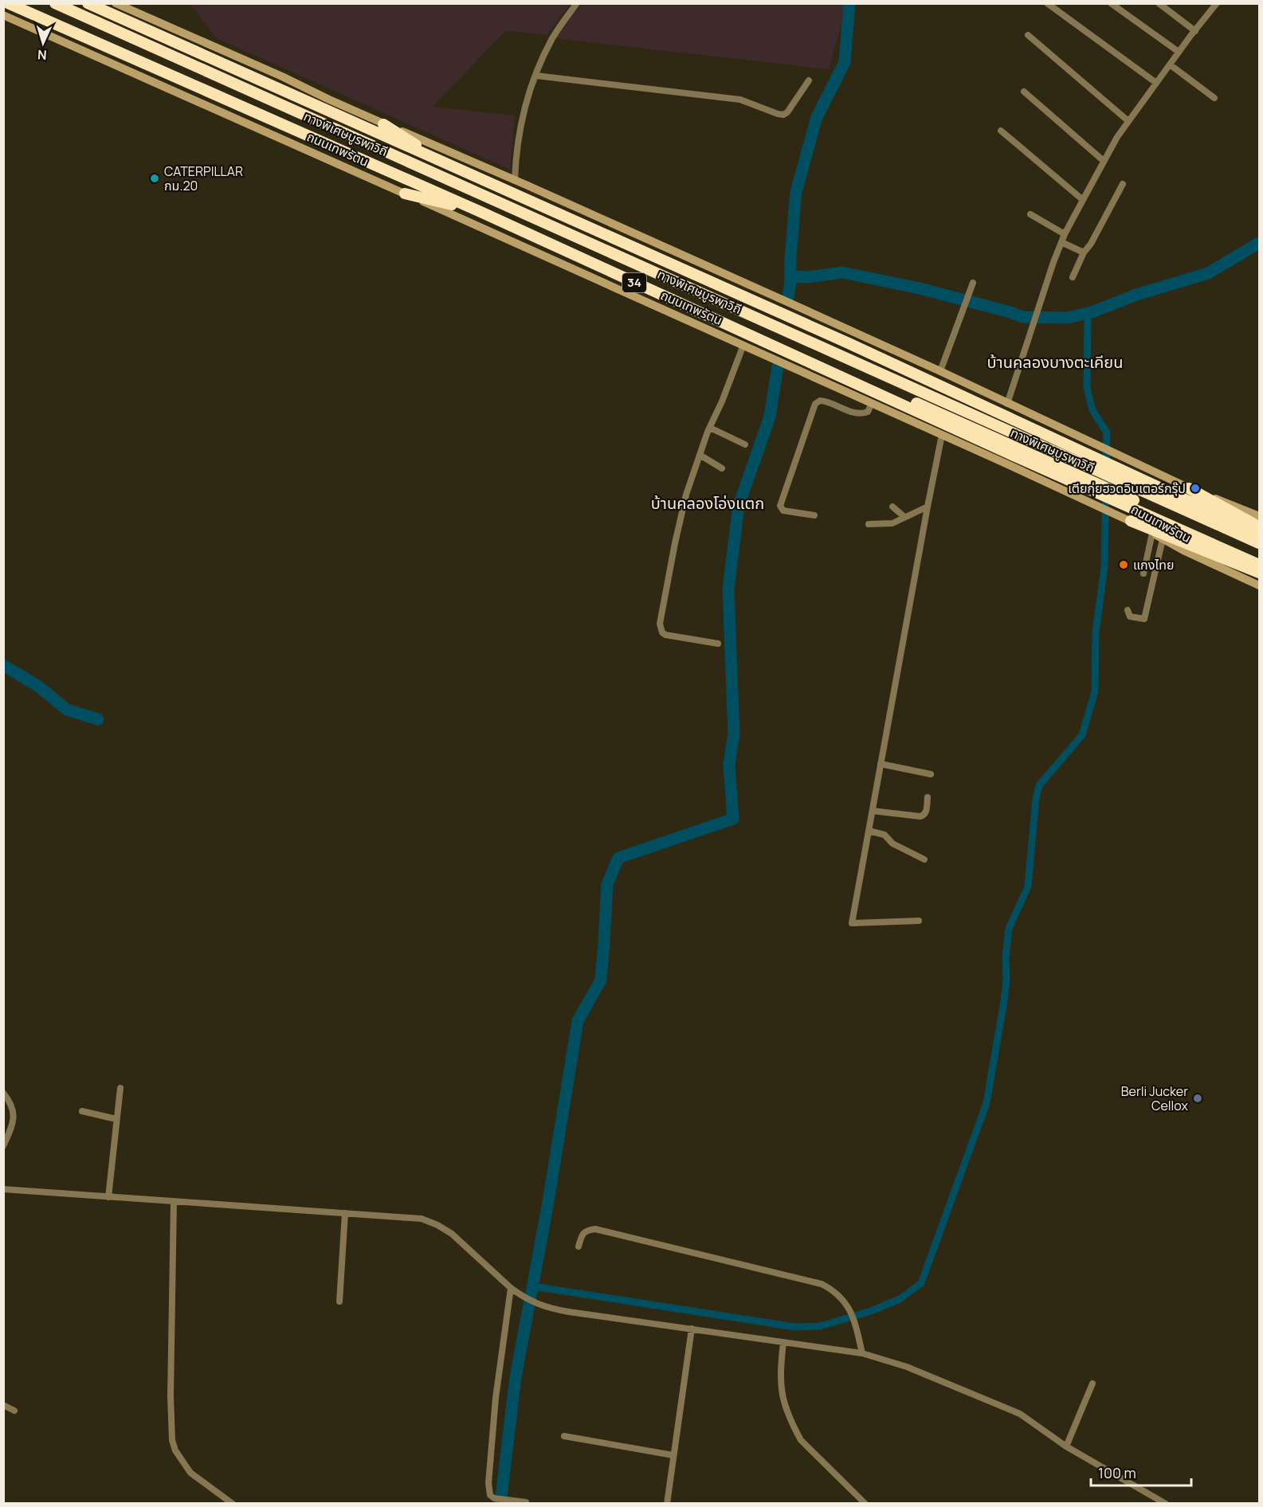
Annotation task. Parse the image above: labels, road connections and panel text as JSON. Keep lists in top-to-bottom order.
{
  "streets": {
    "highway": ["ทางพิเศษบูรพาวิถี", "ถนนเทพรัตน", "34"]
  },
  "districts": ["บ้านคลองบางตะเคียน", "บ้านคลองโอ่งแตก"],
  "places": [
    "CATERPILLAR กม.20",
    "เตียกุ่ยฮวดอินเตอร์กรุ๊ป",
    "แกงไทย",
    "Berli Jucker Cellox"
  ],
  "scale_bar": "100 m",
  "north": "bottom"
}
